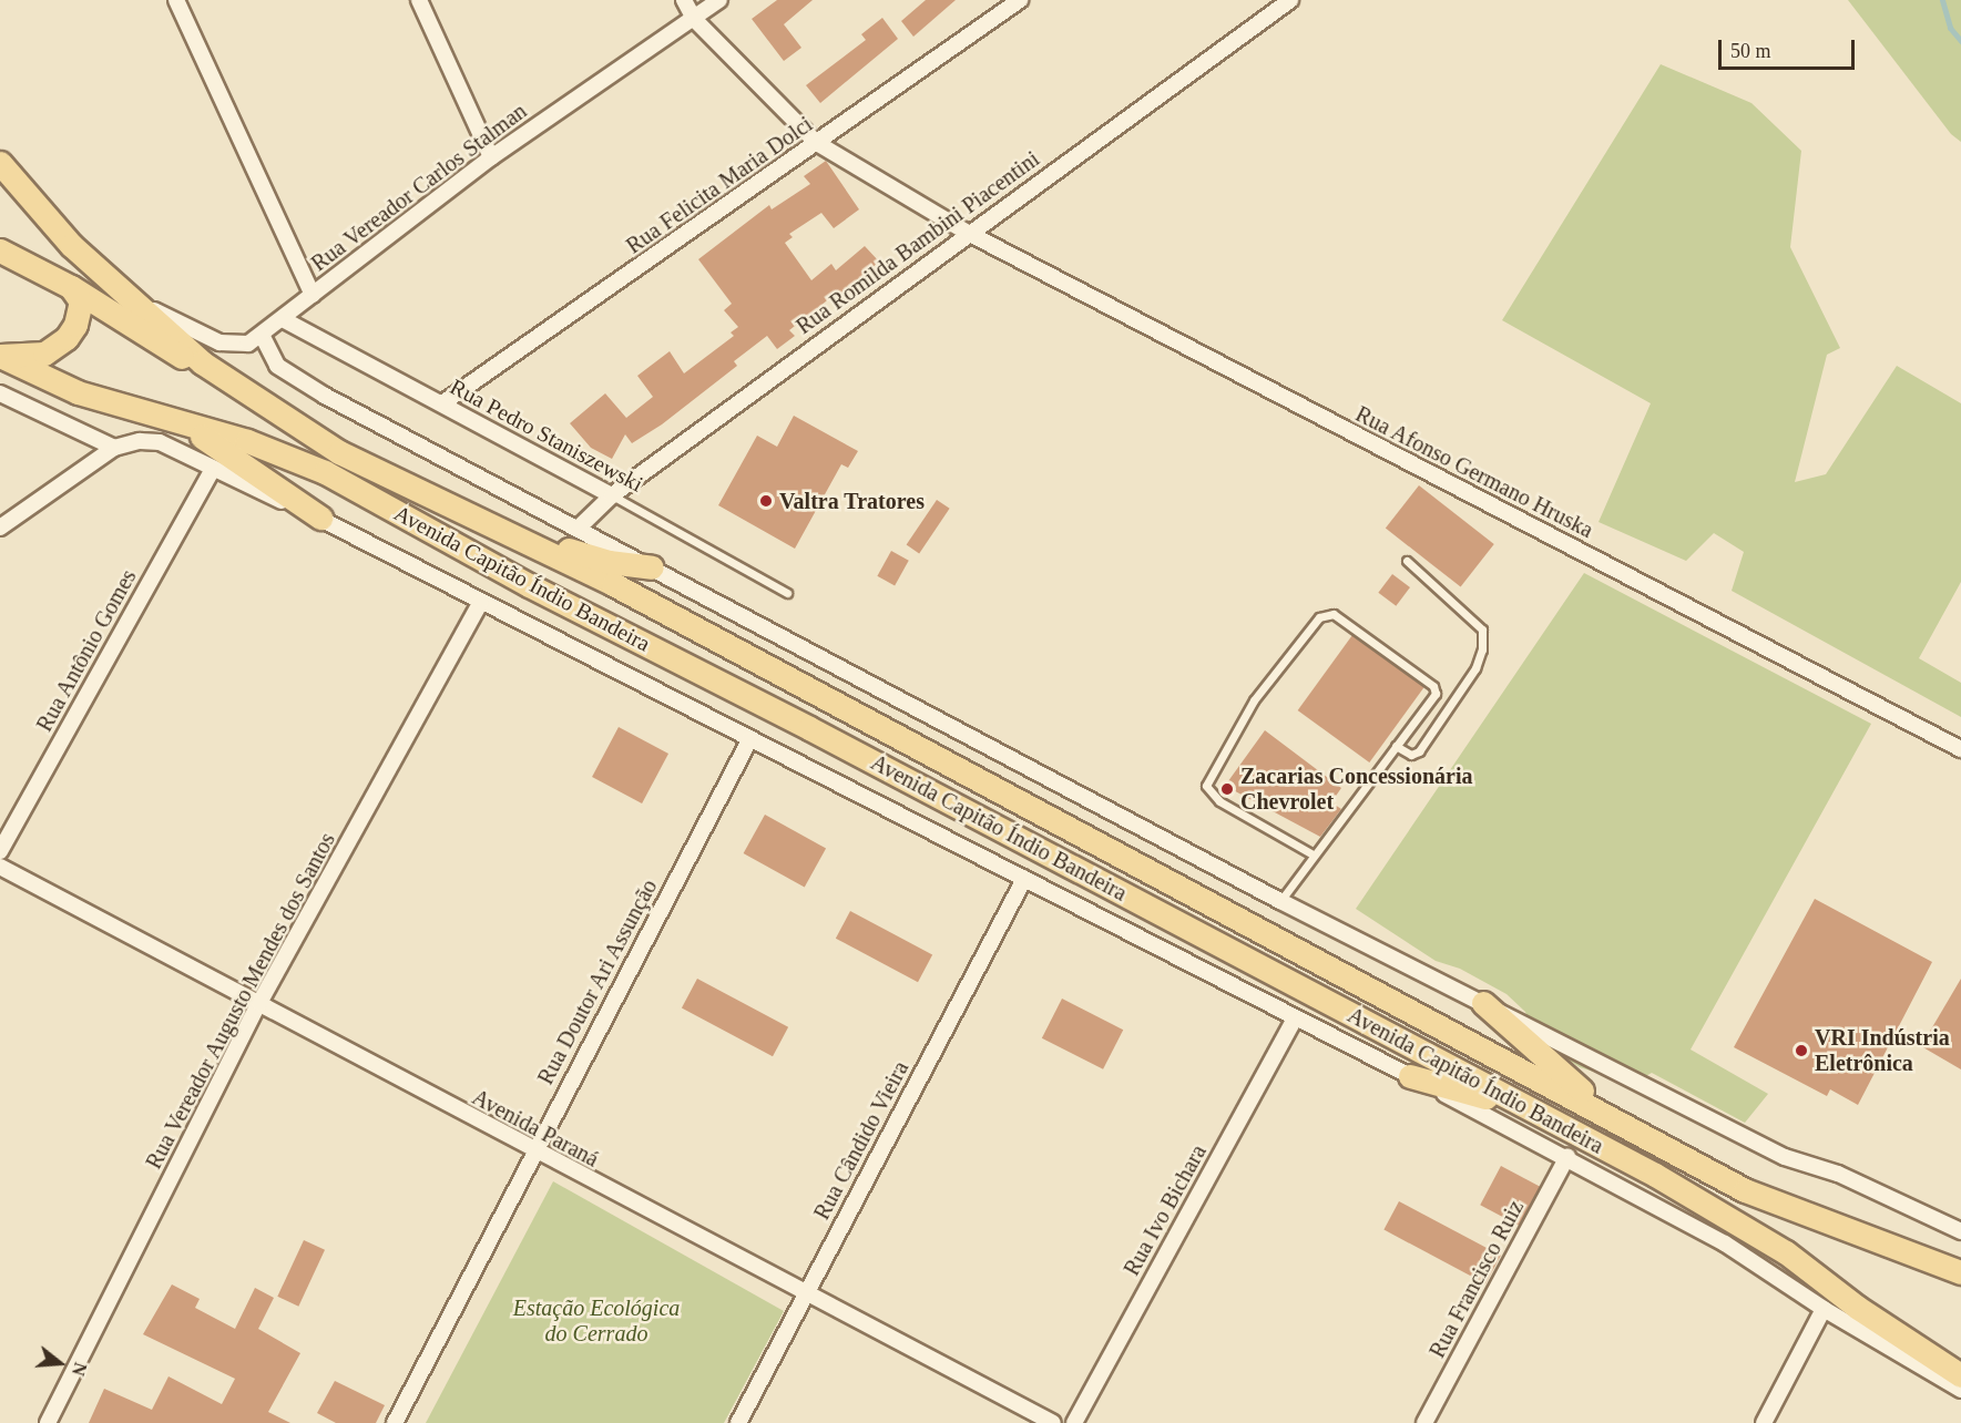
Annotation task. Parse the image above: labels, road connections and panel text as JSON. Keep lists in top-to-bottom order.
{
  "streets": {
    "main road": ["Avenida Capitão Índio Bandeira"],
    "street": [
      "Rua Felicita Maria Dolci",
      "Rua Vereador Carlos Stalman",
      "Rua Romilda Bambini Piacentini",
      "Rua Pedro Staniszewski",
      "Rua Afonso Germano Hruska",
      "Rua Antônio Gomes",
      "Rua Doutor Ari Assunção",
      "Rua Vereador Augusto Mendes dos Santos",
      "Avenida Paraná",
      "Rua Cândido Vieira",
      "Rua Ivo Bichara",
      "Rua Francisco Ruiz"
    ]
  },
  "crossings": [
    ["Rua Felicita Maria Dolci", "Rua Pedro Staniszewski"],
    ["Rua Felicita Maria Dolci", "Rua Afonso Germano Hruska"],
    ["Rua Vereador Carlos Stalman", "Rua Pedro Staniszewski"],
    ["Rua Vereador Carlos Stalman", "Rua Afonso Germano Hruska"],
    ["Rua Romilda Bambini Piacentini", "Rua Pedro Staniszewski"],
    ["Rua Romilda Bambini Piacentini", "Rua Afonso Germano Hruska"],
    ["Rua Doutor Ari Assunção", "Avenida Paraná"],
    ["Rua Vereador Augusto Mendes dos Santos", "Avenida Paraná"],
    ["Avenida Paraná", "Rua Cândido Vieira"]
  ],
  "parks": ["Estação Ecológica do Cerrado"],
  "places": ["Valtra Tratores", "Zacarias Concessionária Chevrolet", "VRI Indústria Eletrônica"],
  "scale_bar": "50 m",
  "north": "right"
}
